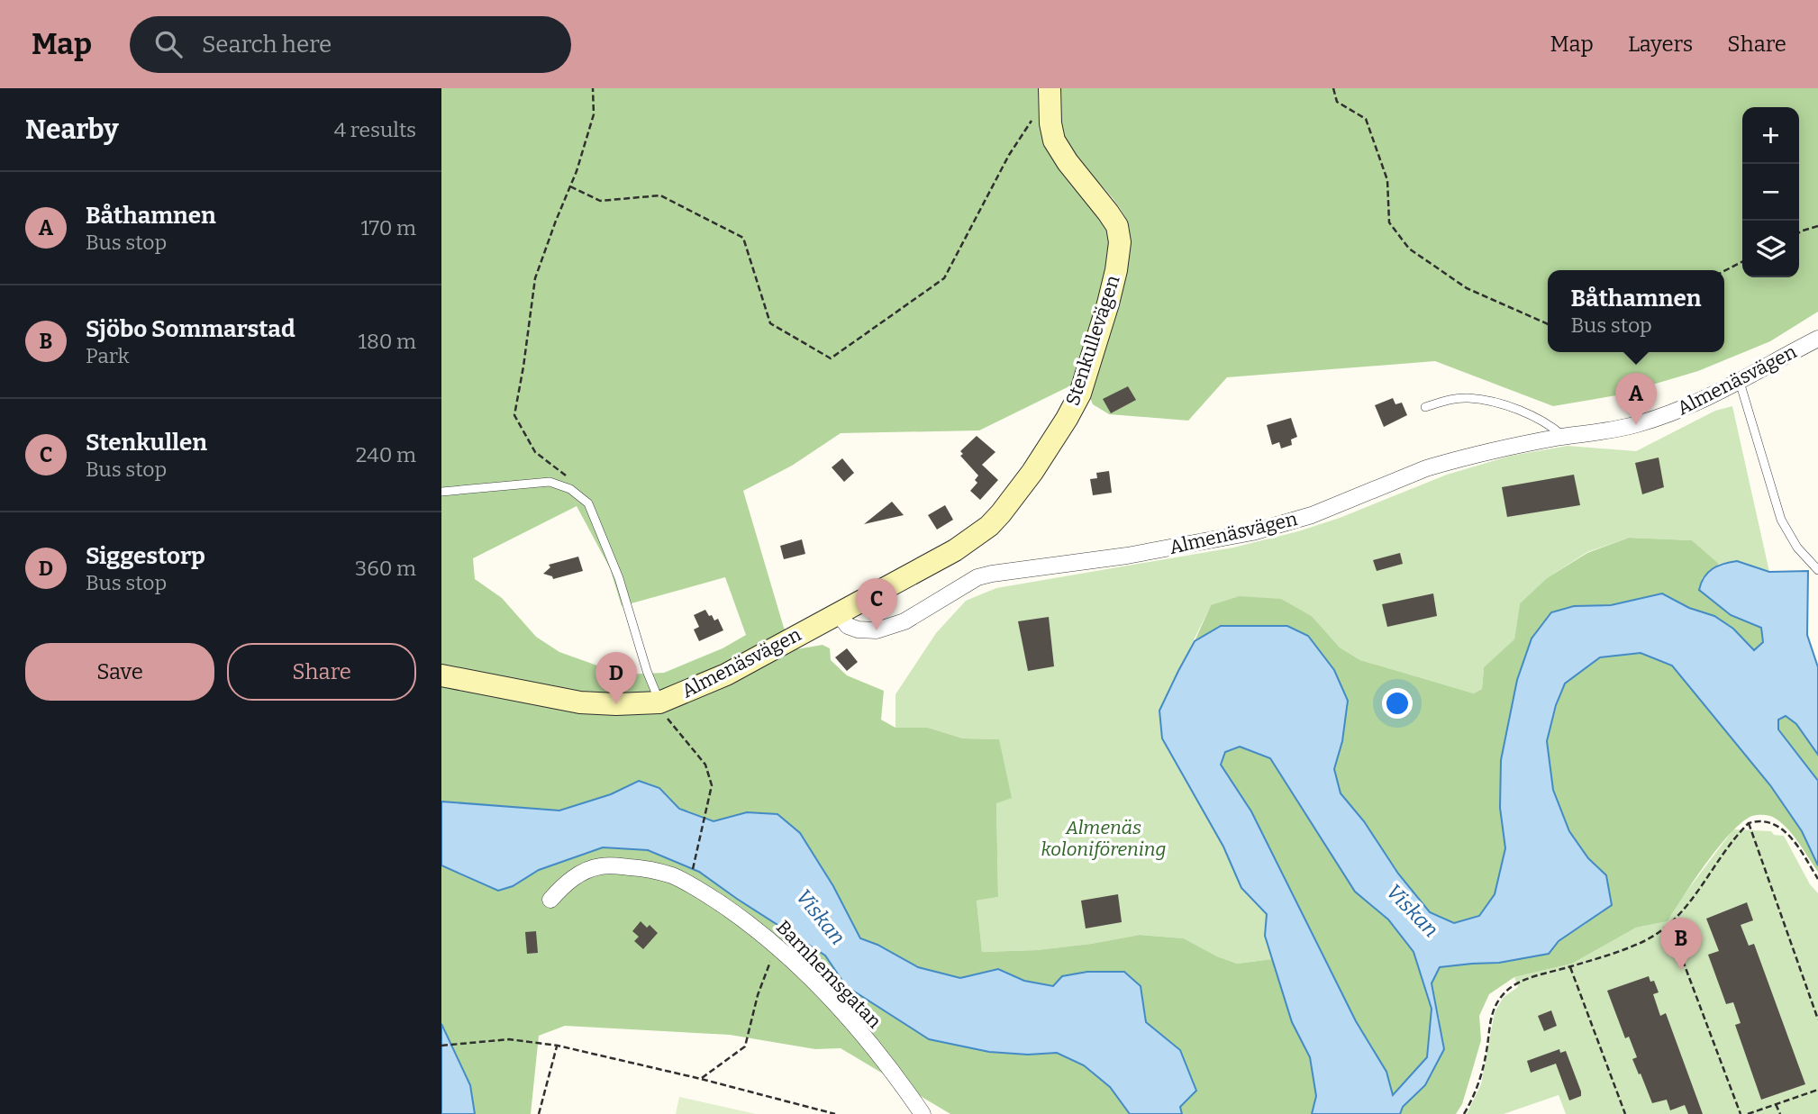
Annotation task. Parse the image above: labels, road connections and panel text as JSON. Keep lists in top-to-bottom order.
{
  "streets": {
    "street": ["Stenkullevägen", "Almenäsvägen", "Barnhemsgatan"]
  },
  "crossings": [
    ["Stenkullevägen", "Almenäsvägen"]
  ],
  "water": ["Viskan"],
  "parks": ["Almenäs koloniförening"],
  "page": {
    "header": "Map",
    "search": "Search here",
    "nav": ["Map", "Layers", "Share"],
    "heading": ["Nearby", "4 results"],
    "map_buttons": ["+", "−"],
    "list": [
      {
        "mark": "A",
        "name": "Båthamnen",
        "note": "Bus stop",
        "value": "170 m"
      },
      {
        "mark": "B",
        "name": "Sjöbo Sommarstad",
        "note": "Park",
        "value": "180 m"
      },
      {
        "mark": "C",
        "name": "Stenkullen",
        "note": "Bus stop",
        "value": "240 m"
      },
      {
        "mark": "D",
        "name": "Siggestorp",
        "note": "Bus stop",
        "value": "360 m"
      }
    ],
    "popup": ["Båthamnen", "Bus stop"],
    "pins": [
      "A",
      "C",
      "D",
      "B"
    ],
    "buttons": ["Save", "Share"]
  }
}
